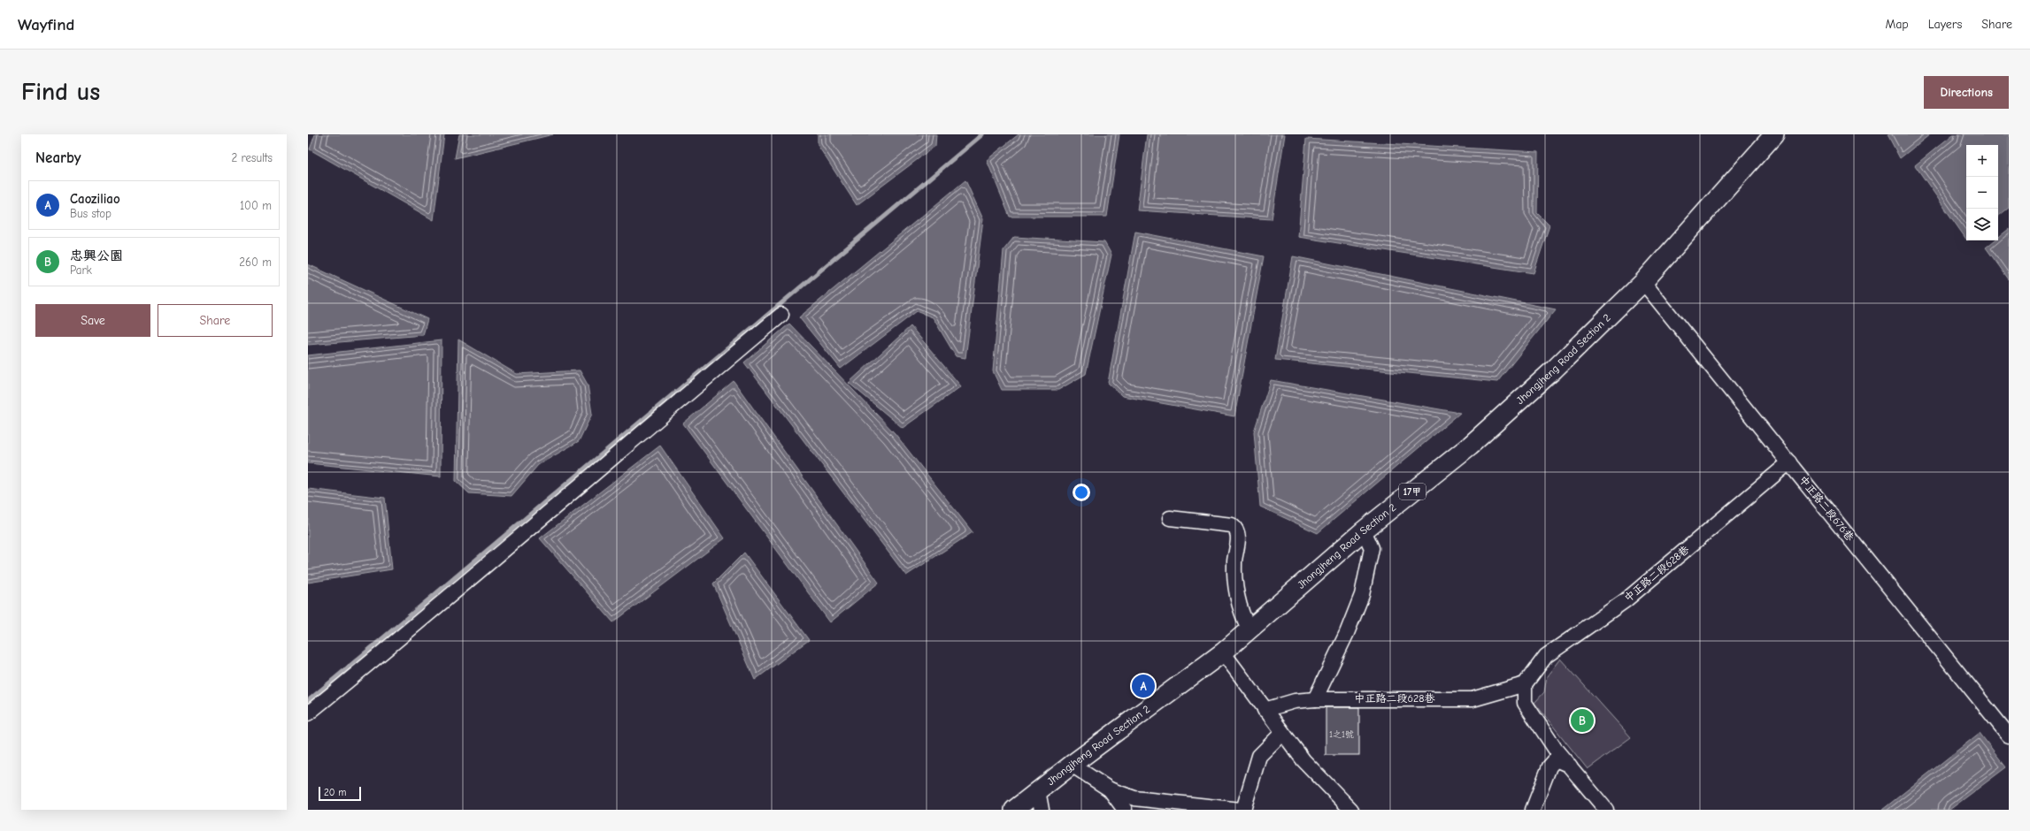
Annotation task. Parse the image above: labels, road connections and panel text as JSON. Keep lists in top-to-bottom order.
{
  "streets": {
    "main road": ["Jhongjheng Road Section 2", "17甲"],
    "street": ["中正路二段676巷", "中正路二段628巷"]
  },
  "crossings": [
    ["Jhongjheng Road Section 2", "中正路二段676巷"],
    ["中正路二段676巷", "中正路二段628巷"]
  ],
  "house_numbers": ["1之1號"],
  "scale_bar": "20 m",
  "page": {
    "header": "Wayfind",
    "nav": ["Map", "Layers", "Share"],
    "buttons": [
      "Directions",
      ["Save", "Share"]
    ],
    "title": "Find us",
    "heading": ["Nearby", "2 results"],
    "map_buttons": ["+", "−"],
    "list": [
      {
        "mark": "A",
        "name": "Caoziliao",
        "note": "Bus stop",
        "value": "100 m"
      },
      {
        "mark": "B",
        "name": "忠興公園",
        "note": "Park",
        "value": "260 m"
      }
    ],
    "pins": ["A", "B"],
    "scale": "20 m"
  }
}
